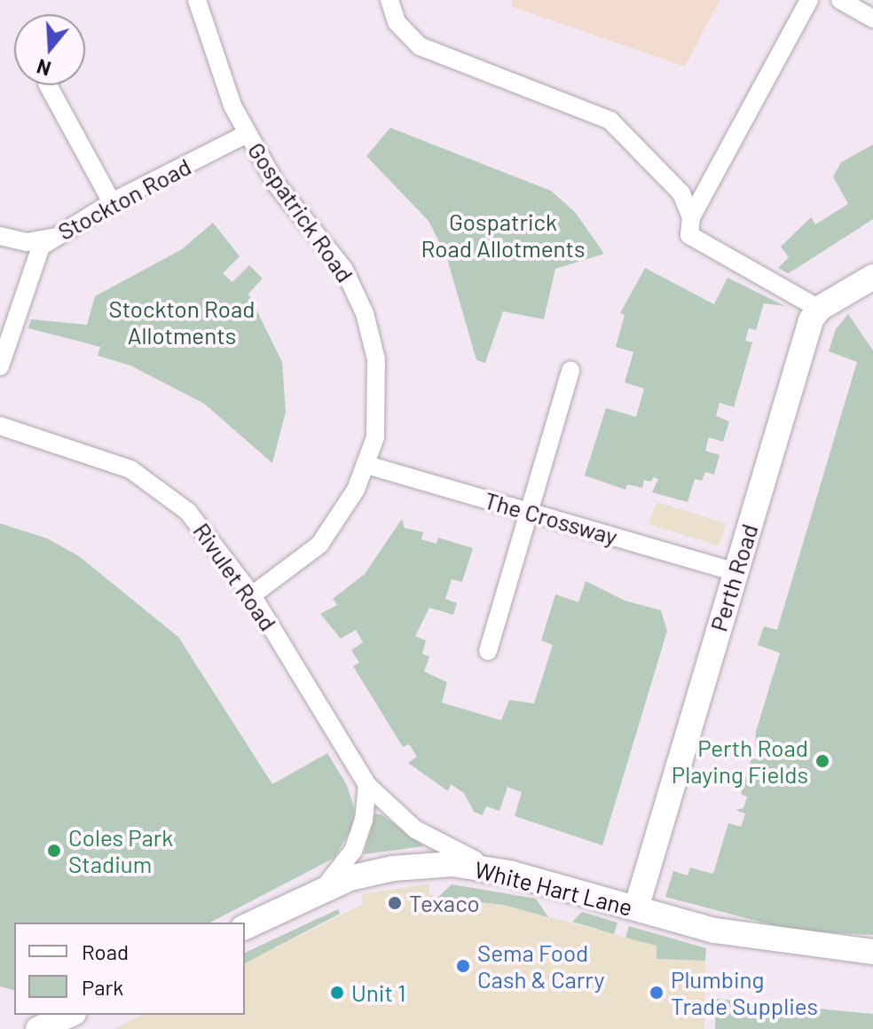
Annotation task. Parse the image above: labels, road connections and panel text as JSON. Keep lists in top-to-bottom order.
{
  "streets": {
    "street": [
      "Stockton Road",
      "Gospatrick Road",
      "The Crossway",
      "Rivulet Road",
      "Perth Road",
      "White Hart Lane"
    ]
  },
  "crossings": [
    ["Stockton Road", "Gospatrick Road"],
    ["Gospatrick Road", "The Crossway"],
    ["Gospatrick Road", "Rivulet Road"],
    ["The Crossway", "Perth Road"],
    ["Rivulet Road", "White Hart Lane"],
    ["Perth Road", "White Hart Lane"]
  ],
  "parks": ["Gospatrick Road Allotments", "Stockton Road Allotments"],
  "places": [
    "Perth Road Playing Fields",
    "Coles Park Stadium",
    "Texaco",
    "Sema Food Cash & Carry",
    "Unit 1",
    "Plumbing Trade Supplies"
  ],
  "legend": ["Road", "Park"],
  "north": "bottom"
}
